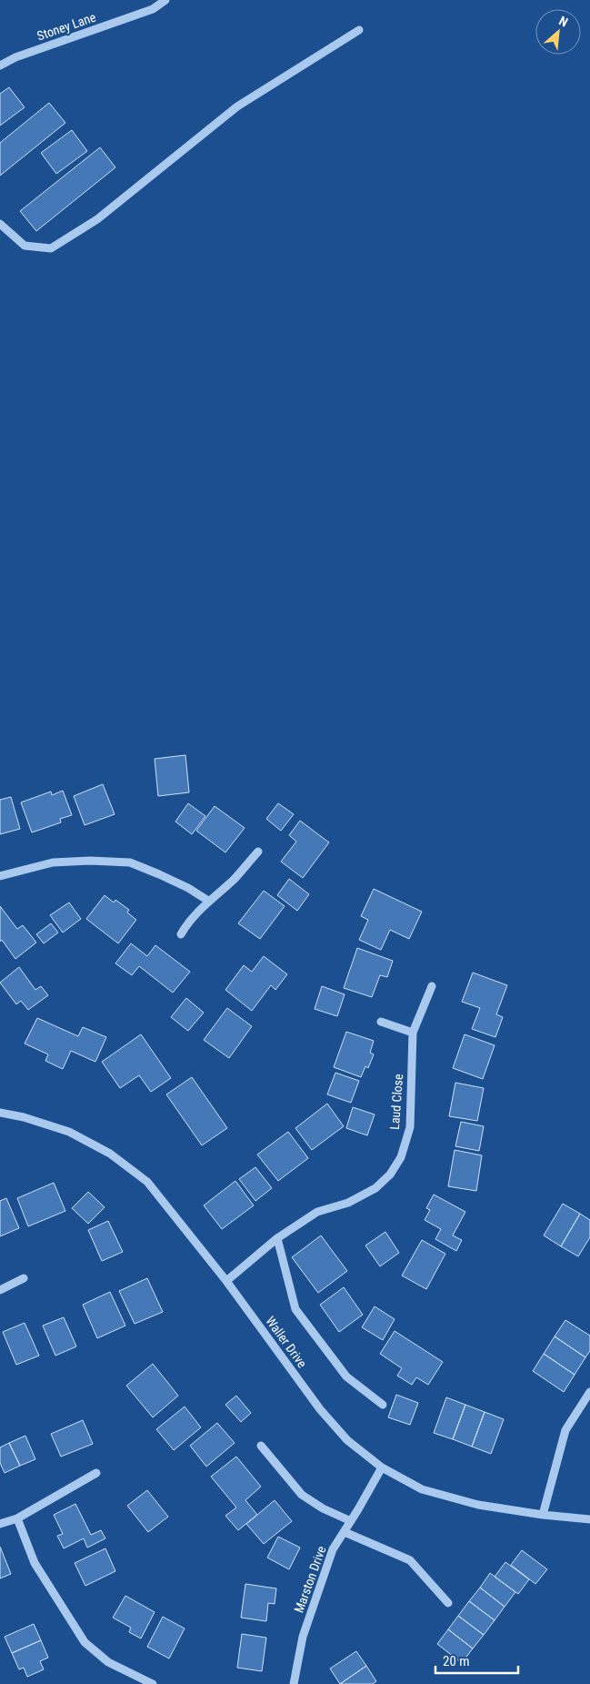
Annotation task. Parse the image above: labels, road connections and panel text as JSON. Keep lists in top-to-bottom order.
{
  "streets": {
    "street": [
      "Stoney Lane",
      "Laud Close",
      "Waller Drive",
      "Marston Drive"
    ]
  },
  "crossings": [
    ["Laud Close", "Waller Drive"],
    ["Waller Drive", "Marston Drive"]
  ],
  "scale_bar": "20 m",
  "north": "top right"
}
